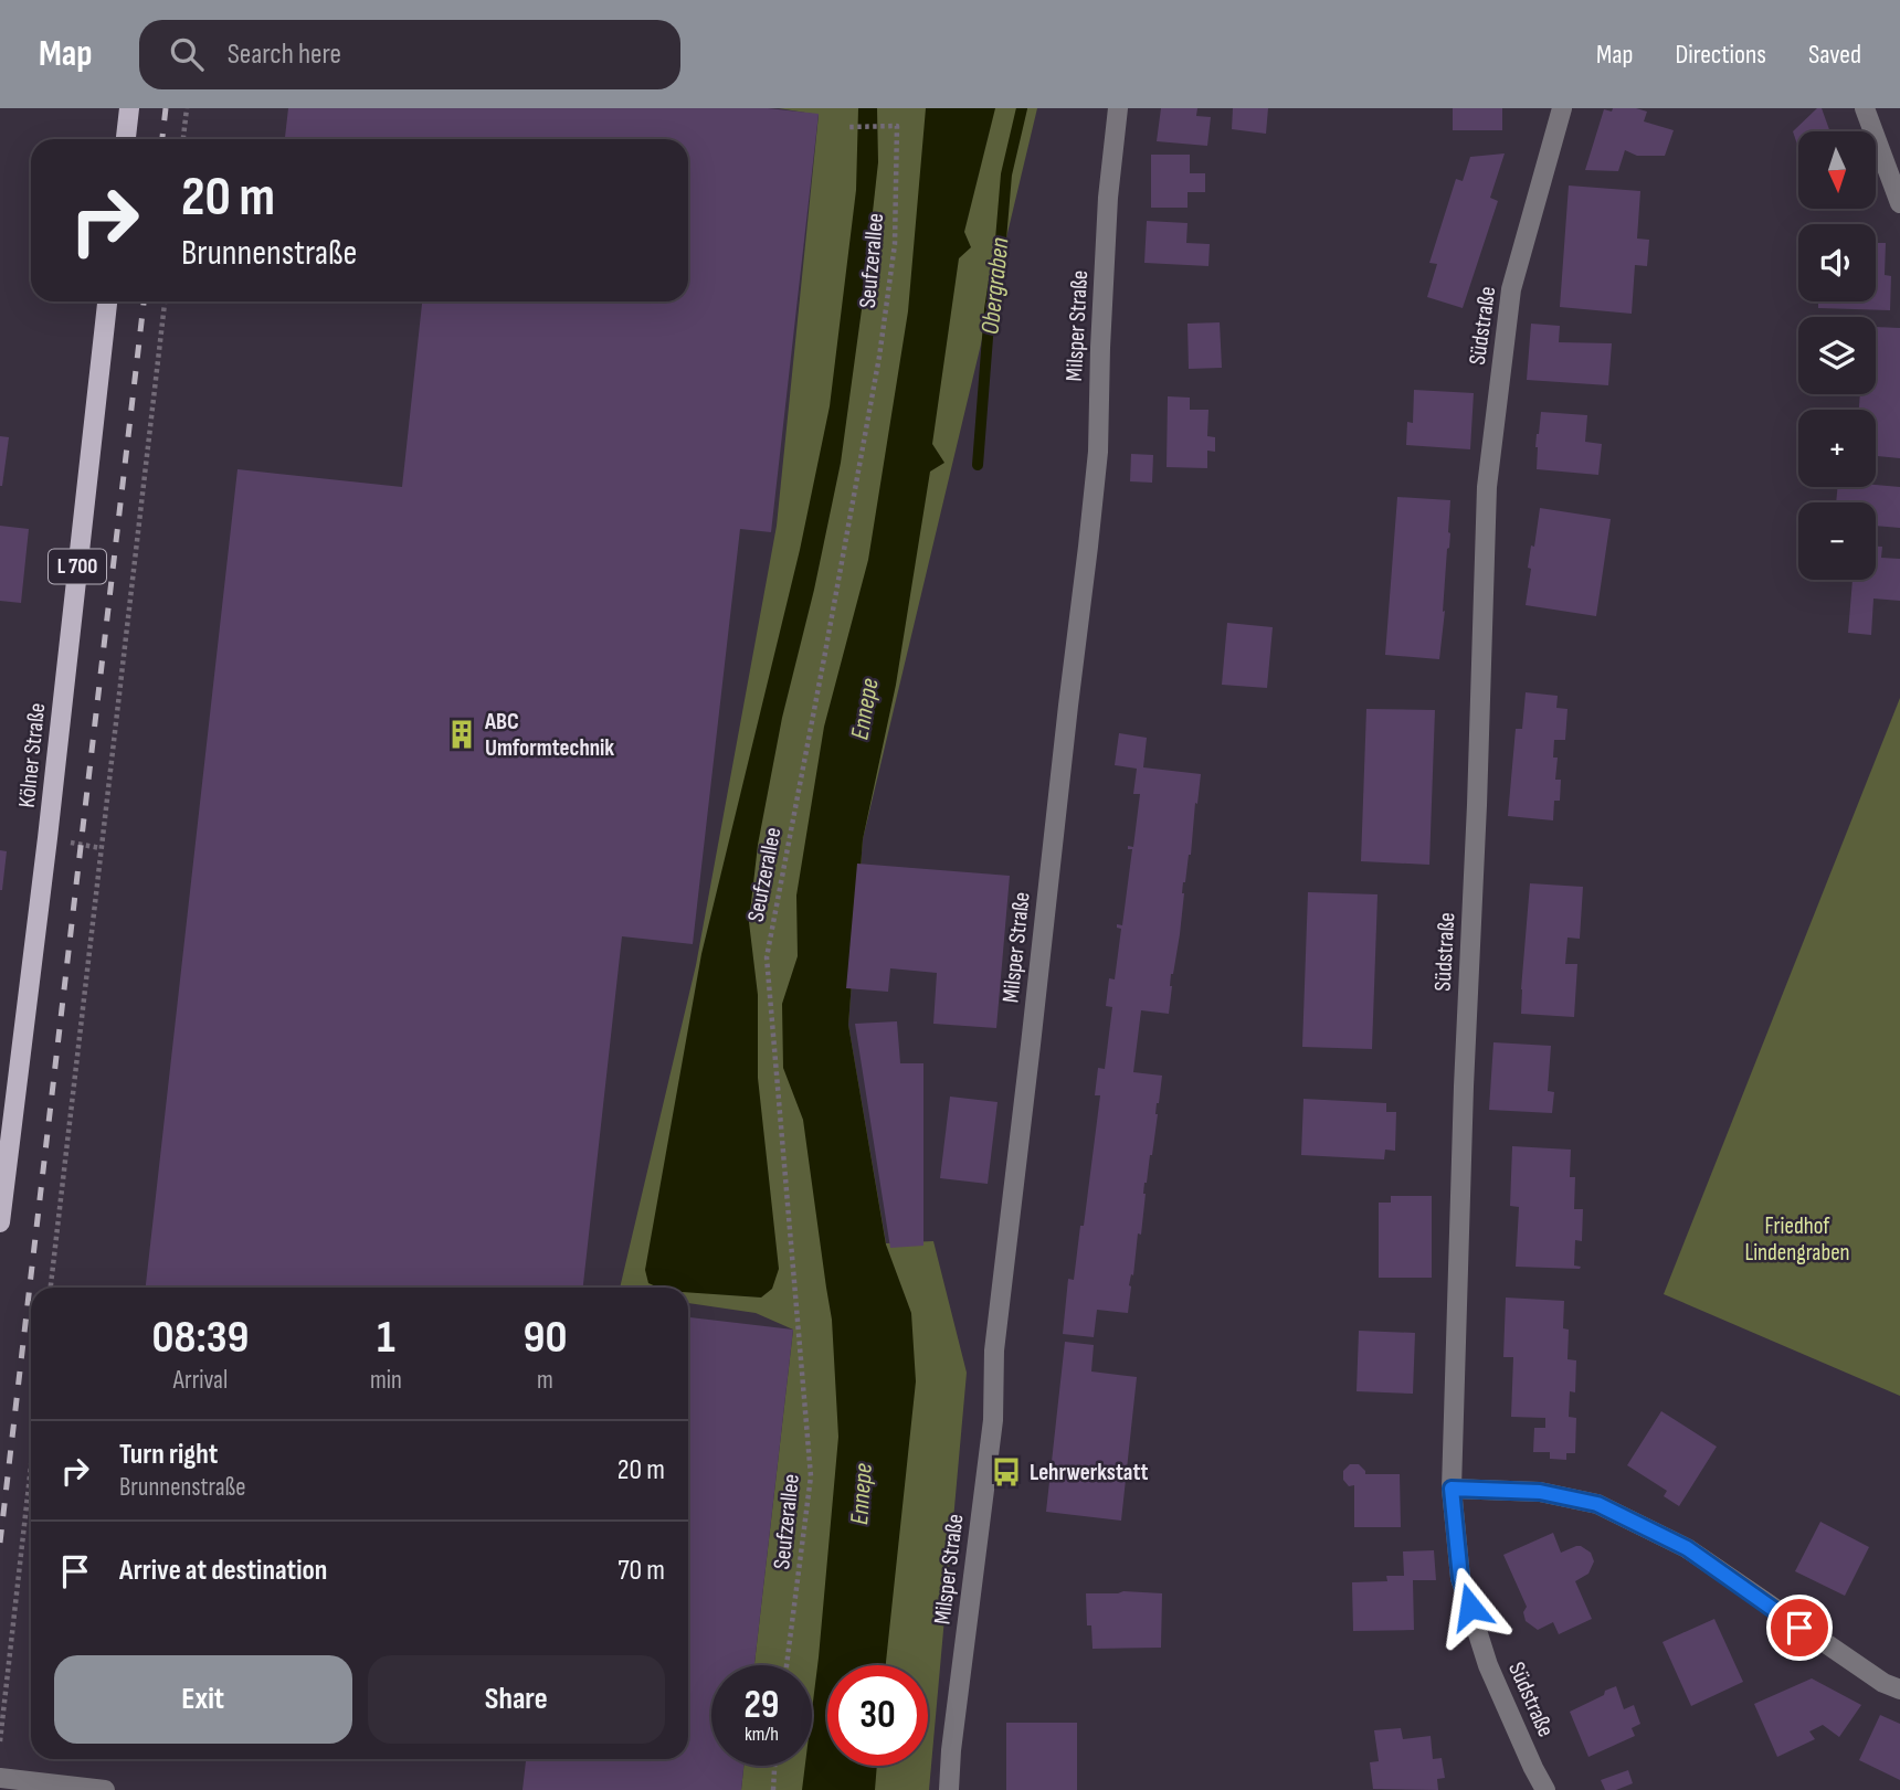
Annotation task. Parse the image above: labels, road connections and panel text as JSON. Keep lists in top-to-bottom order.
{
  "streets": {
    "main road": ["L 700", "Kölner Straße"],
    "street": ["Milsper Straße", "Südstraße"],
    "path": ["Seufzerallee"]
  },
  "water": ["Obergraben", "Ennepe"],
  "parks": ["Friedhof Lindengraben"],
  "places": {
    "building": ["ABC Umformtechnik"],
    "bus stop": ["Lehrwerkstatt"]
  },
  "north": "bottom",
  "page": {
    "header": "Map",
    "search": "Search here",
    "nav": ["Map", "Directions", "Saved"],
    "map_buttons": ["+", "−"],
    "turn": ["20 m", "Brunnenstraße"],
    "eta": [
      "08:39",
      "Arrival",
      "1",
      "min",
      "90",
      "m"
    ],
    "list": [
      {
        "name": "Turn right",
        "note": "Brunnenstraße",
        "value": "20 m"
      },
      {
        "name": "Arrive at destination",
        "value": "70 m"
      }
    ],
    "buttons": ["Exit", "Share"],
    "speed": "29 km/h",
    "limit": "30"
  }
}
